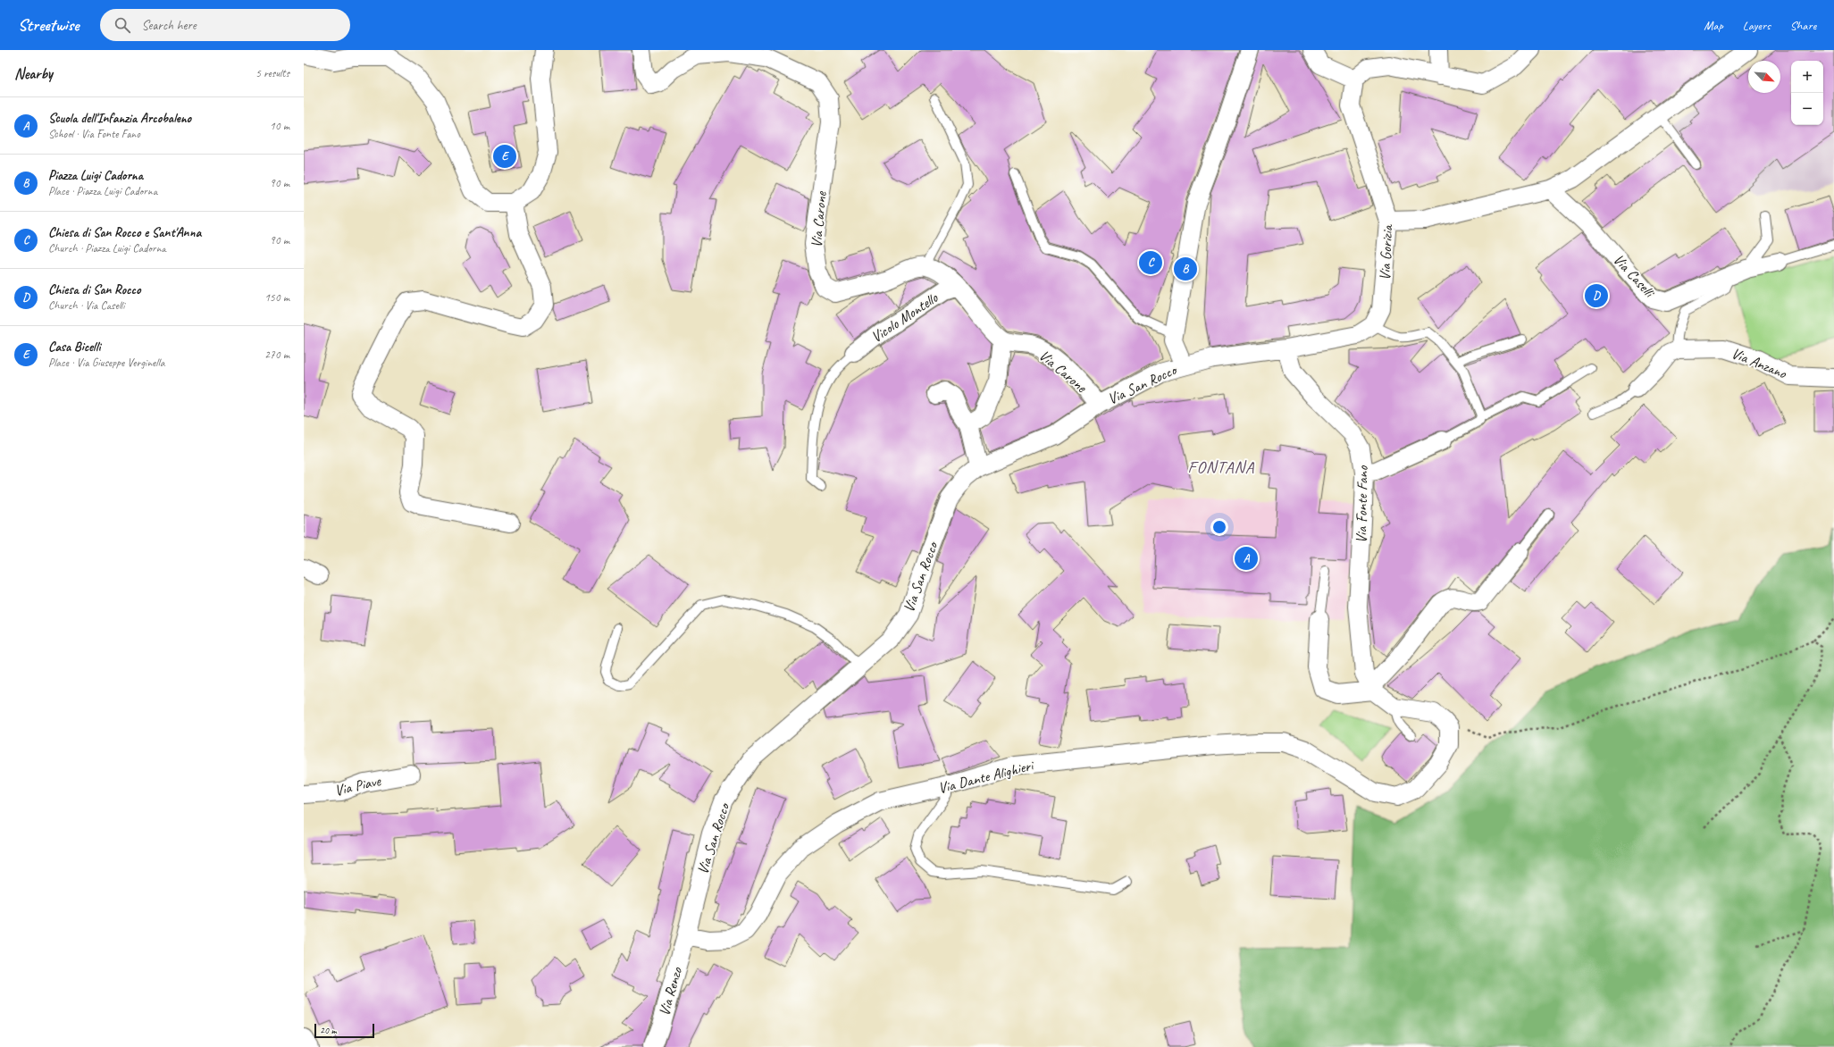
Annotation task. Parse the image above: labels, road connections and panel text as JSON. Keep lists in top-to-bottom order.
{
  "streets": {
    "street": [
      "Via Carone",
      "Via Gorizia",
      "Via Caselli",
      "Vicolo Montello",
      "Via Anzano",
      "Via San Rocco",
      "Via Fonte Fano",
      "Via Dante Alighieri",
      "Via Piave",
      "Via Renzo"
    ]
  },
  "crossings": [
    ["Via Carone", "Via San Rocco"],
    ["Via San Rocco", "Via Dante Alighieri"],
    ["Via San Rocco", "Via Renzo"],
    ["Via Fonte Fano", "Via Dante Alighieri"],
    ["Via Dante Alighieri", "Via Renzo"]
  ],
  "districts": ["FONTANA"],
  "scale_bar": "20 m",
  "north": "bottom right",
  "page": {
    "header": "Streetwise",
    "search": "Search here",
    "nav": ["Map", "Layers", "Share"],
    "heading": ["Nearby", "5 results"],
    "map_buttons": ["+", "−"],
    "list": [
      {
        "mark": "A",
        "name": "Scuola dell'Infanzia Arcobaleno",
        "note": "School · Via Fonte Fano",
        "value": "10 m"
      },
      {
        "mark": "B",
        "name": "Piazza Luigi Cadorna",
        "note": "Place · Piazza Luigi Cadorna",
        "value": "90 m"
      },
      {
        "mark": "C",
        "name": "Chiesa di San Rocco e Sant'Anna",
        "note": "Church · Piazza Luigi Cadorna",
        "value": "90 m"
      },
      {
        "mark": "D",
        "name": "Chiesa di San Rocco",
        "note": "Church · Via Caselli",
        "value": "150 m"
      },
      {
        "mark": "E",
        "name": "Casa Bicelli",
        "note": "Place · Via Giuseppe Verginella",
        "value": "270 m"
      }
    ],
    "pins": [
      "E",
      "C",
      "B",
      "D",
      "A"
    ],
    "scale": "20 m"
  }
}
